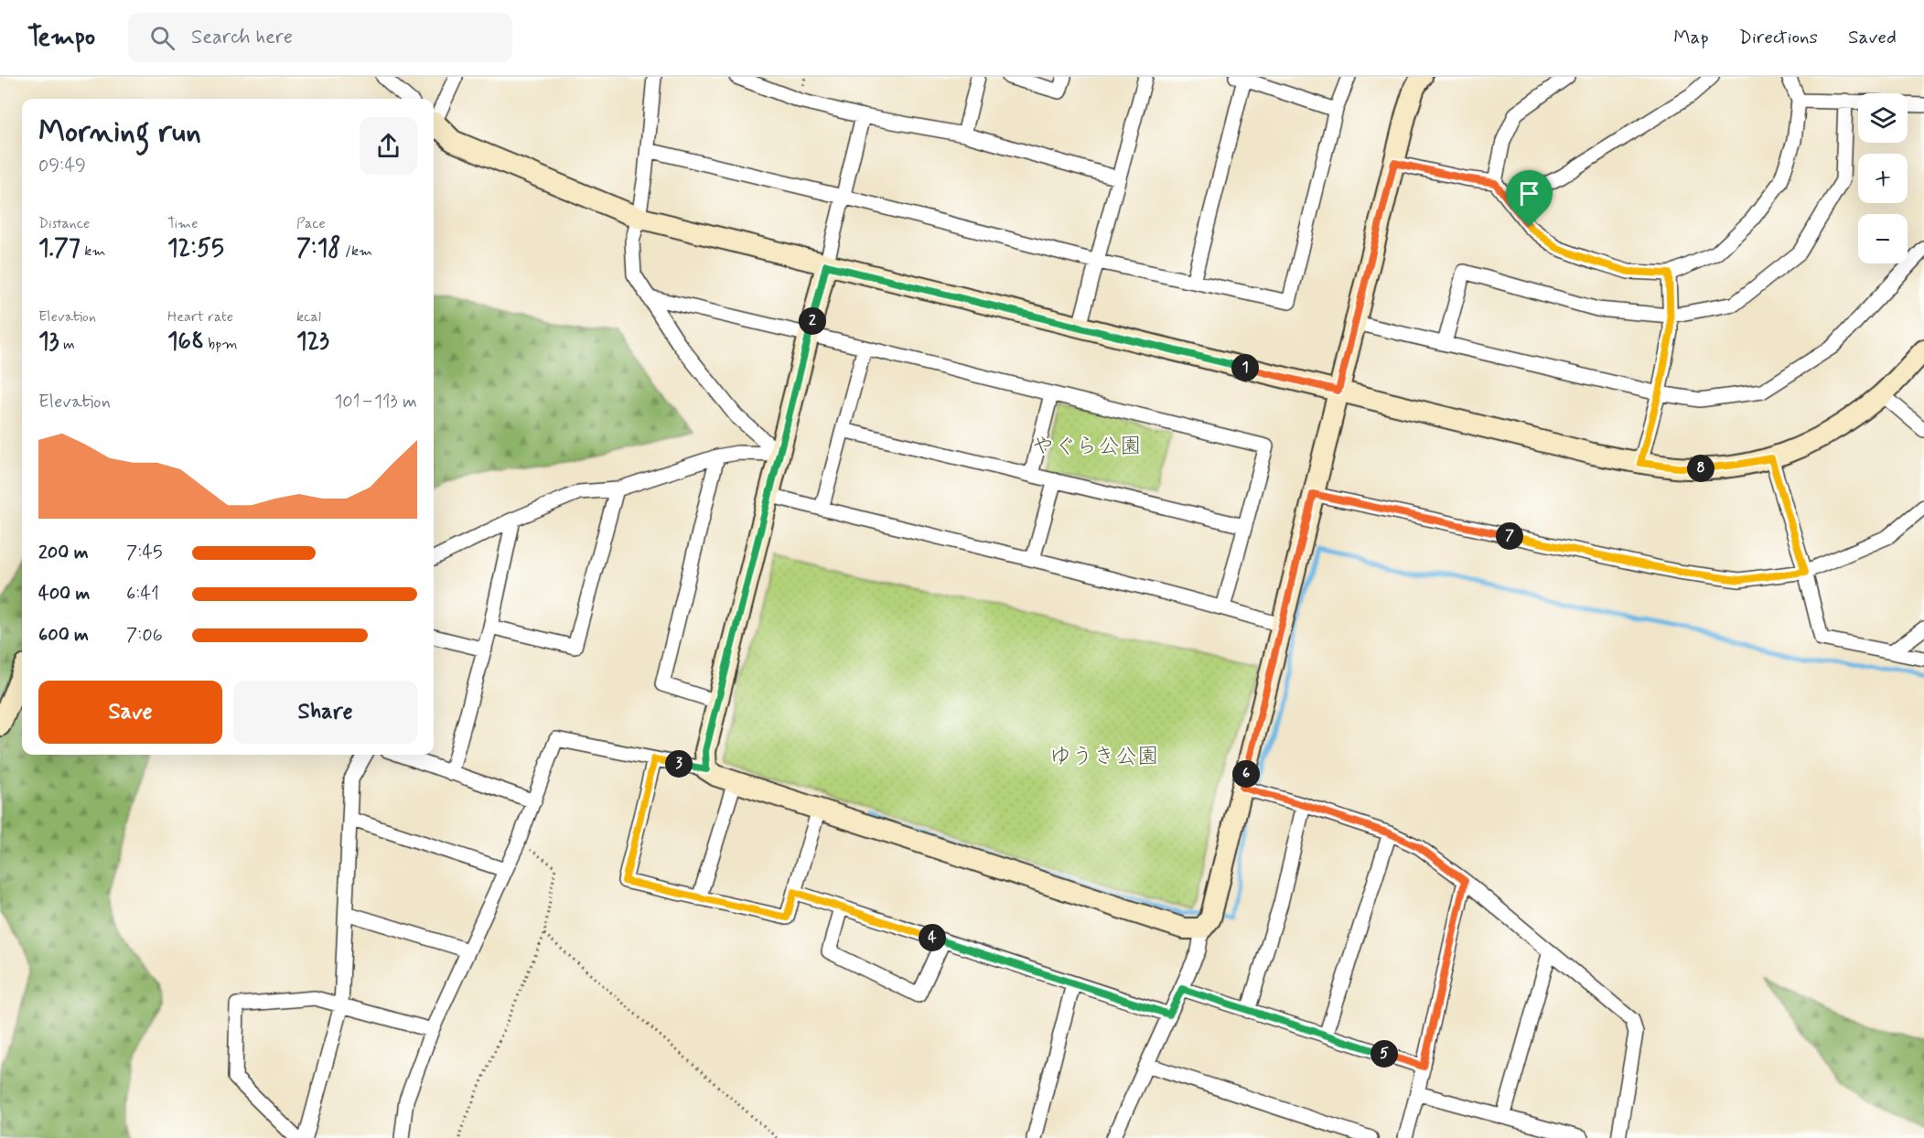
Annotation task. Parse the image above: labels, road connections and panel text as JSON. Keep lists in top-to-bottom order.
{
  "parks": ["やぐら公園", "ゆうき公園"],
  "page": {
    "header": "Tempo",
    "search": "Search here",
    "nav": ["Map", "Directions", "Saved"],
    "map_buttons": ["+", "−"],
    "heading": ["Morning run", "09:49"],
    "stats": [
      ["Distance", "1.77 km"],
      ["Time", "12:55"],
      ["Pace", "7:18 /km"],
      ["Elevation", "13 m"],
      ["Heart rate", "168 bpm"],
      ["kcal", "123"]
    ],
    "pins": [
      "2",
      "1",
      "8",
      "7",
      "3",
      "6",
      "4",
      "5"
    ],
    "chart": ["Elevation", "101–113 m"],
    "list": [
      {
        "name": "200 m",
        "note": "7:45"
      },
      {
        "name": "400 m",
        "note": "6:41"
      },
      {
        "name": "600 m",
        "note": "7:06"
      }
    ],
    "buttons": ["Save", "Share"]
  }
}
